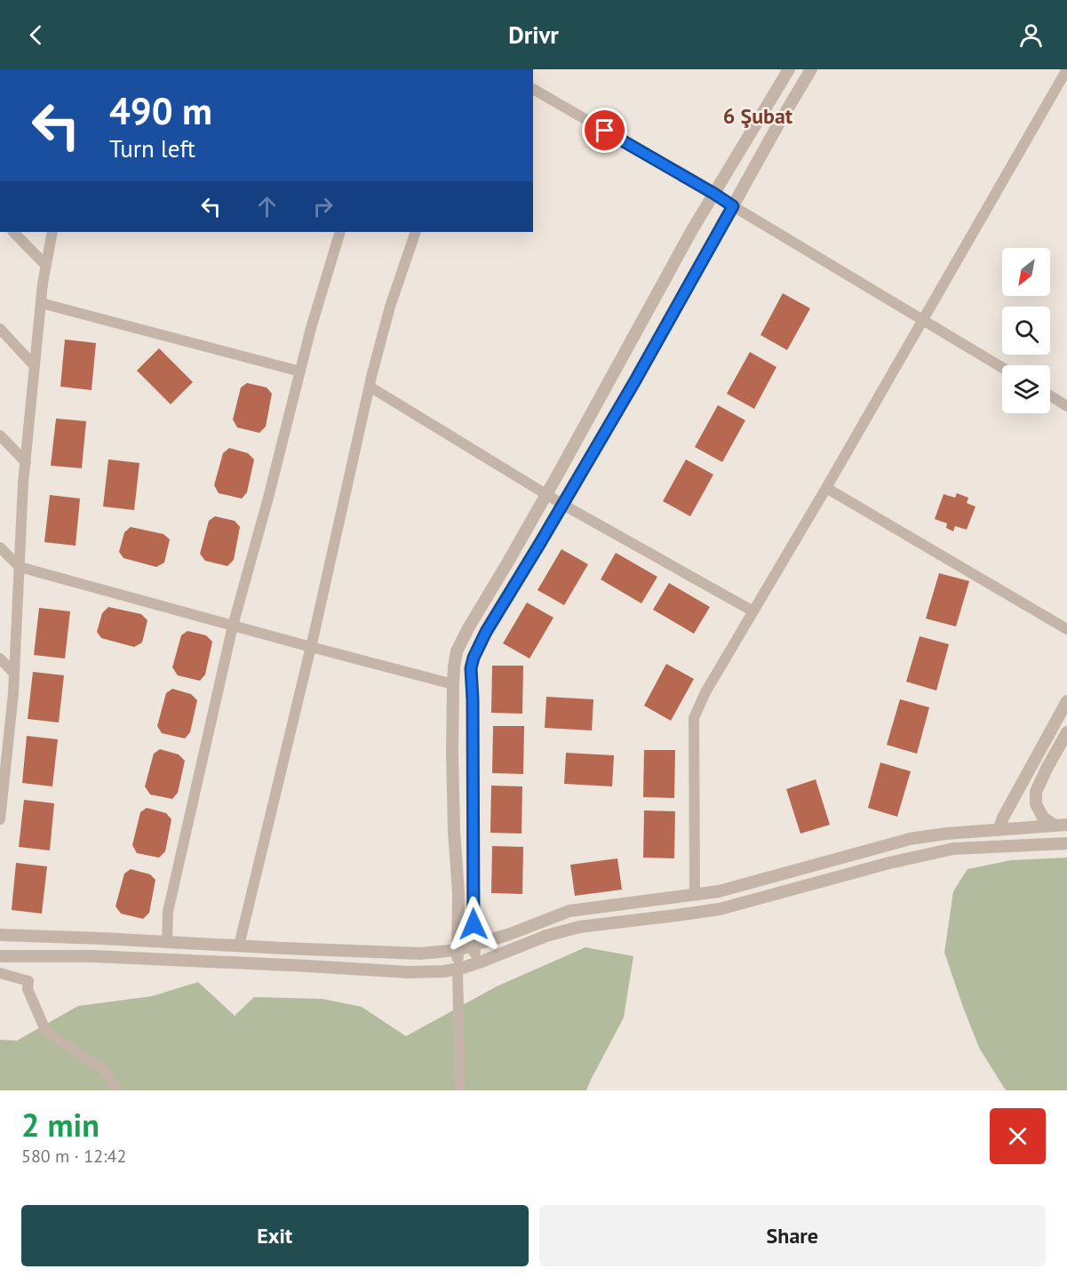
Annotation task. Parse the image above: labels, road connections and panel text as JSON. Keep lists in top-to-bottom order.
{
  "districts": ["6 Şubat"],
  "north": "bottom left",
  "page": {
    "header": "Drivr",
    "turn": ["490 m", "Turn left"],
    "heading": ["2 min", "580 m · 12:42"],
    "buttons": ["Exit", "Share"]
  }
}
